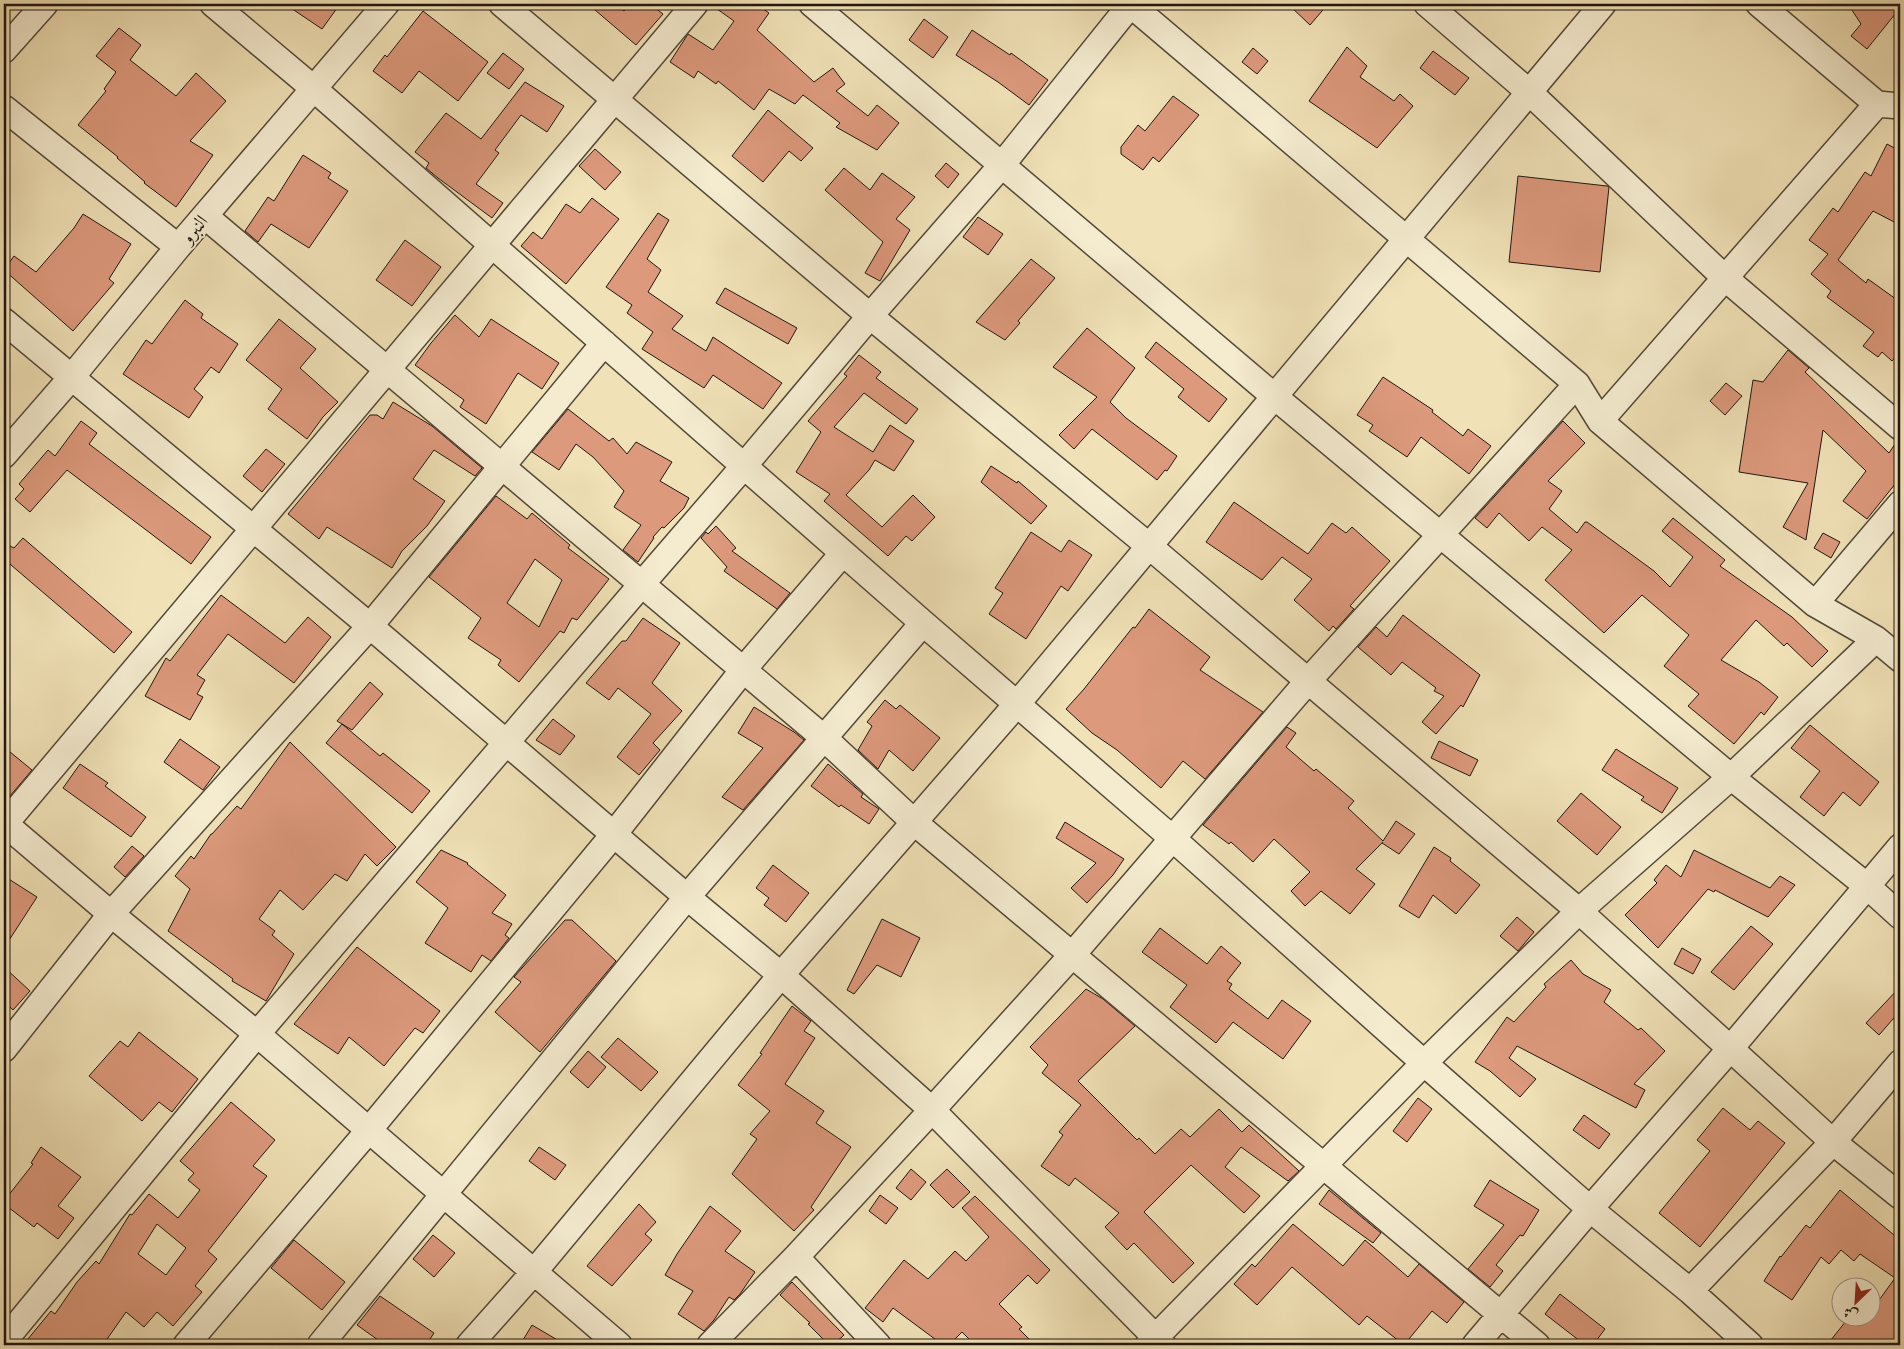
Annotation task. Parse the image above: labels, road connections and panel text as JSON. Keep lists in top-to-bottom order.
{
  "streets": {
    "street": ["النبرو"]
  },
  "north": "bottom left"
}
